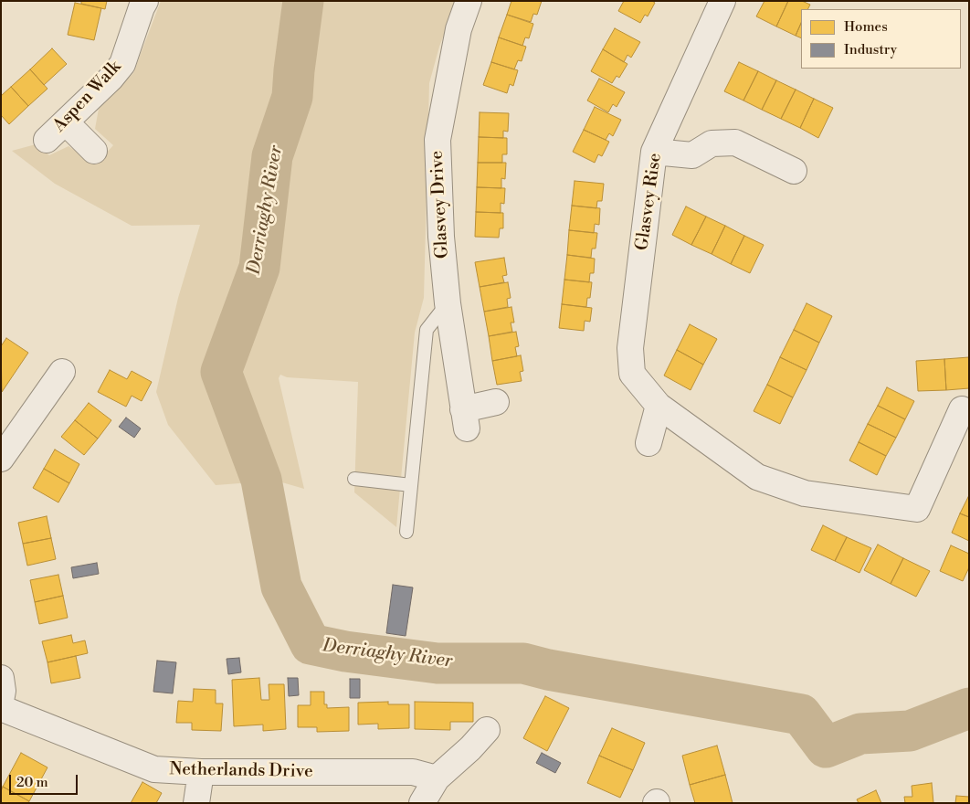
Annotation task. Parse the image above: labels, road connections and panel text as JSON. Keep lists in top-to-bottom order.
{
  "streets": {
    "street": [
      "Aspen Walk",
      "Glasvey Rise",
      "Glasvey Drive",
      "Netherlands Drive"
    ]
  },
  "water": ["Derriaghy River"],
  "legend": ["Homes", "Industry"],
  "scale_bar": "20 m"
}
